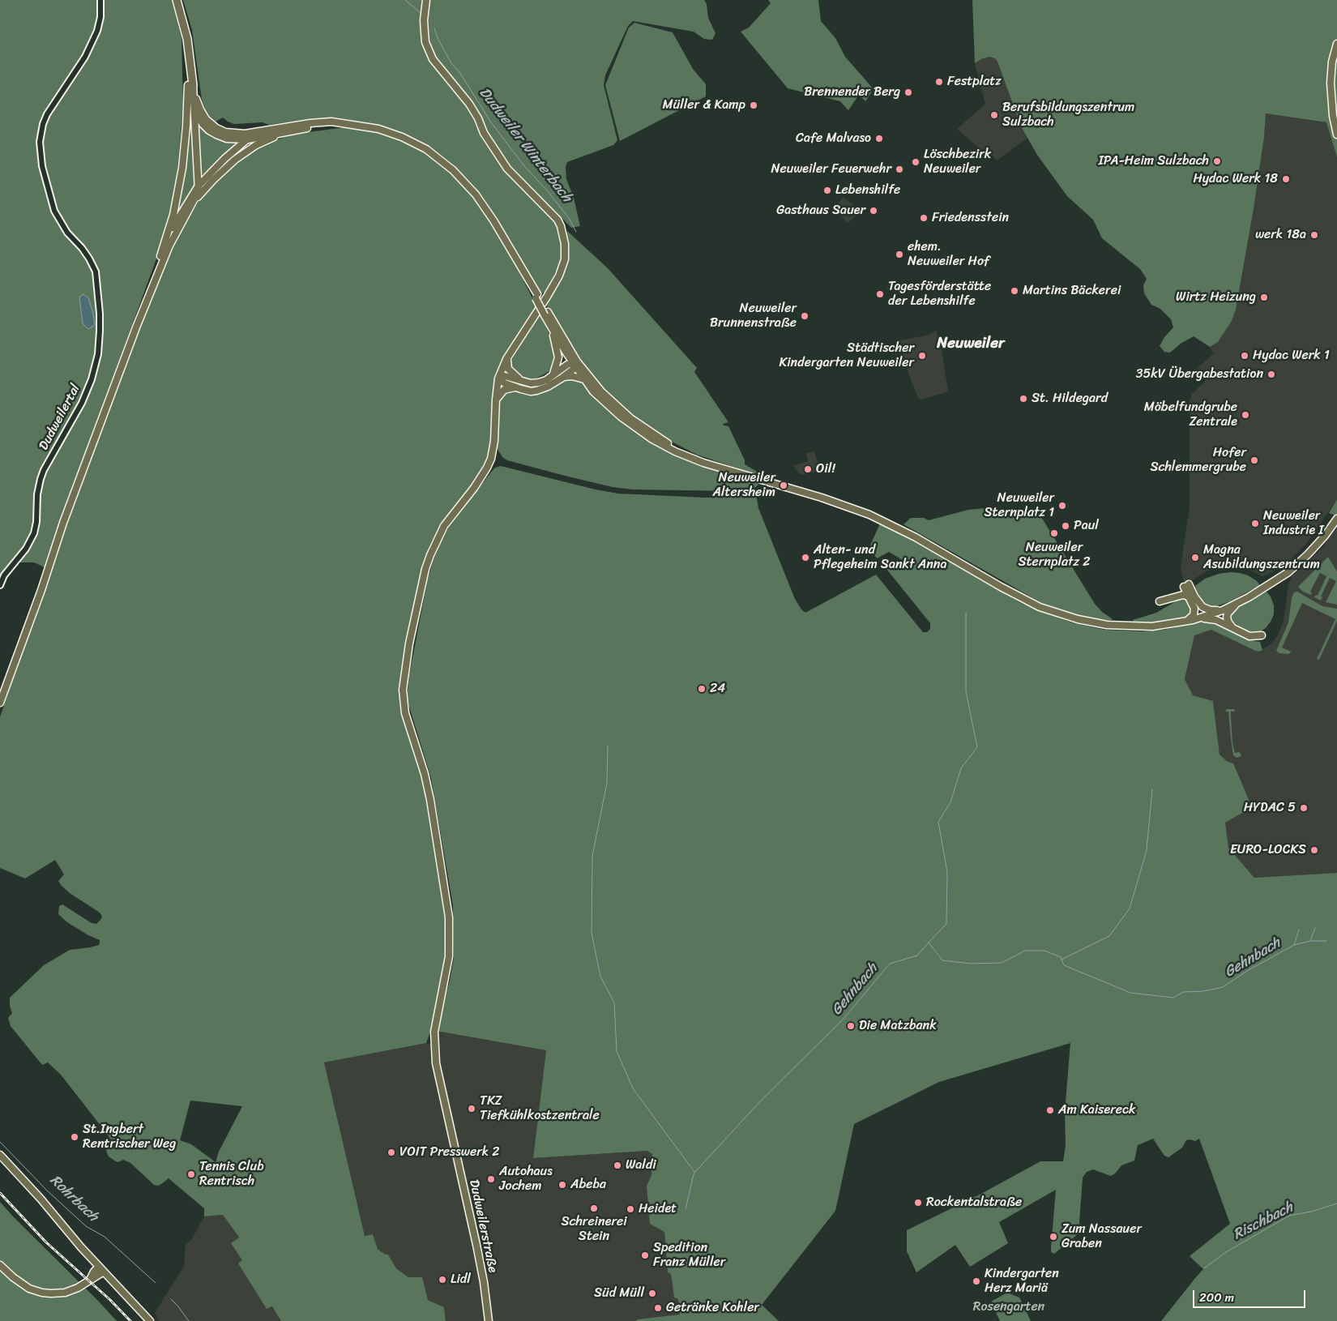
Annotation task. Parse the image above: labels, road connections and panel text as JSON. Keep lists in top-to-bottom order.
{
  "streets": {
    "main road": ["Dudweilerstraße"],
    "street": ["Dudweilertal"]
  },
  "districts": ["Neuweiler"],
  "water": [
    "Dudweiler Winterbach",
    "Gehnbach",
    "Rohrbach",
    "Rischbach"
  ],
  "parks": ["Rosengarten"],
  "places": [
    "Festplatz",
    "Brennender Berg",
    "Müller & Kamp",
    "Berufsbildungszentrum Sulzbach",
    "Cafe Malvaso",
    "IPA-Heim Sulzbach",
    "Löschbezirk Neuweiler",
    "Neuweiler Feuerwehr",
    "Hydac Werk 18",
    "Lebenshilfe",
    "Gasthaus Sauer",
    "Friedensstein",
    "werk 18a",
    "ehem. Neuweiler Hof",
    "Martins Bäckerei",
    "Tagesförderstätte der Lebenshilfe",
    "Wirtz Heizung",
    "Neuweiler Brunnenstraße",
    "Städtischer Kindergarten Neuweiler",
    "Hydac Werk 1",
    "35kV Übergabestation",
    "St. Hildegard",
    "Möbelfundgrube Zentrale",
    "Hofer Schlemmergrube",
    "Oil!",
    "Neuweiler Altersheim",
    "Neuweiler Sternplatz 1",
    "Neuweiler Industrie I",
    "Paul",
    "Neuweiler Sternplatz 2",
    "Alten- und Pflegeheim Sankt Anna",
    "Magna Asubildungszentrum",
    "24",
    "HYDAC 5",
    "EURO-LOCKS",
    "Die Matzbank",
    "TKZ Tiefkühlkostzentrale",
    "Am Kaisereck",
    "St.Ingbert Rentrischer Weg",
    "VOIT Presswerk 2",
    "Waldi",
    "Tennis Club Rentrisch",
    "Autohaus Jochem",
    "Abeba",
    "Rockentalstraße",
    "Schreinerei Stein",
    "Heidet",
    "Zum Nassauer Graben",
    "Spedition Franz Müller",
    "Lidl",
    "Kindergarten Herz Mariä",
    "Süd Müll",
    "Getränke Kohler"
  ],
  "scale_bar": "200 m"
}
